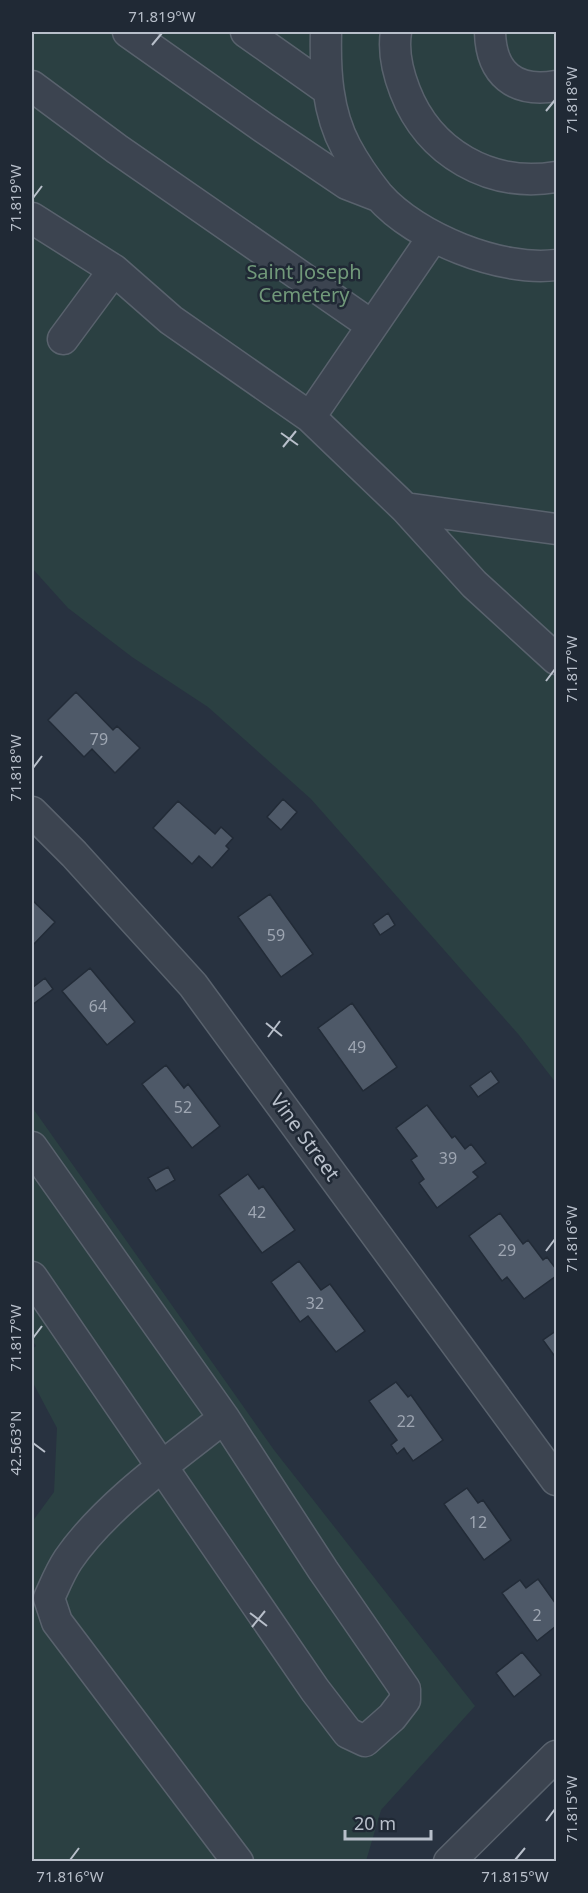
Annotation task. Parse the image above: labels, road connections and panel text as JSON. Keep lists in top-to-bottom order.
{
  "streets": {
    "street": ["Vine Street"]
  },
  "parks": ["Saint Joseph Cemetery"],
  "house_numbers": [
    "79",
    "59",
    "64",
    "49",
    "52",
    "39",
    "42",
    "29",
    "32",
    "22",
    "12",
    "2"
  ],
  "scale_bar": "20 m",
  "coordinates": [
    "71.819°W",
    "71.818°W",
    "71.817°W",
    "71.816°W",
    "42.563°N",
    "71.815°W"
  ]
}
